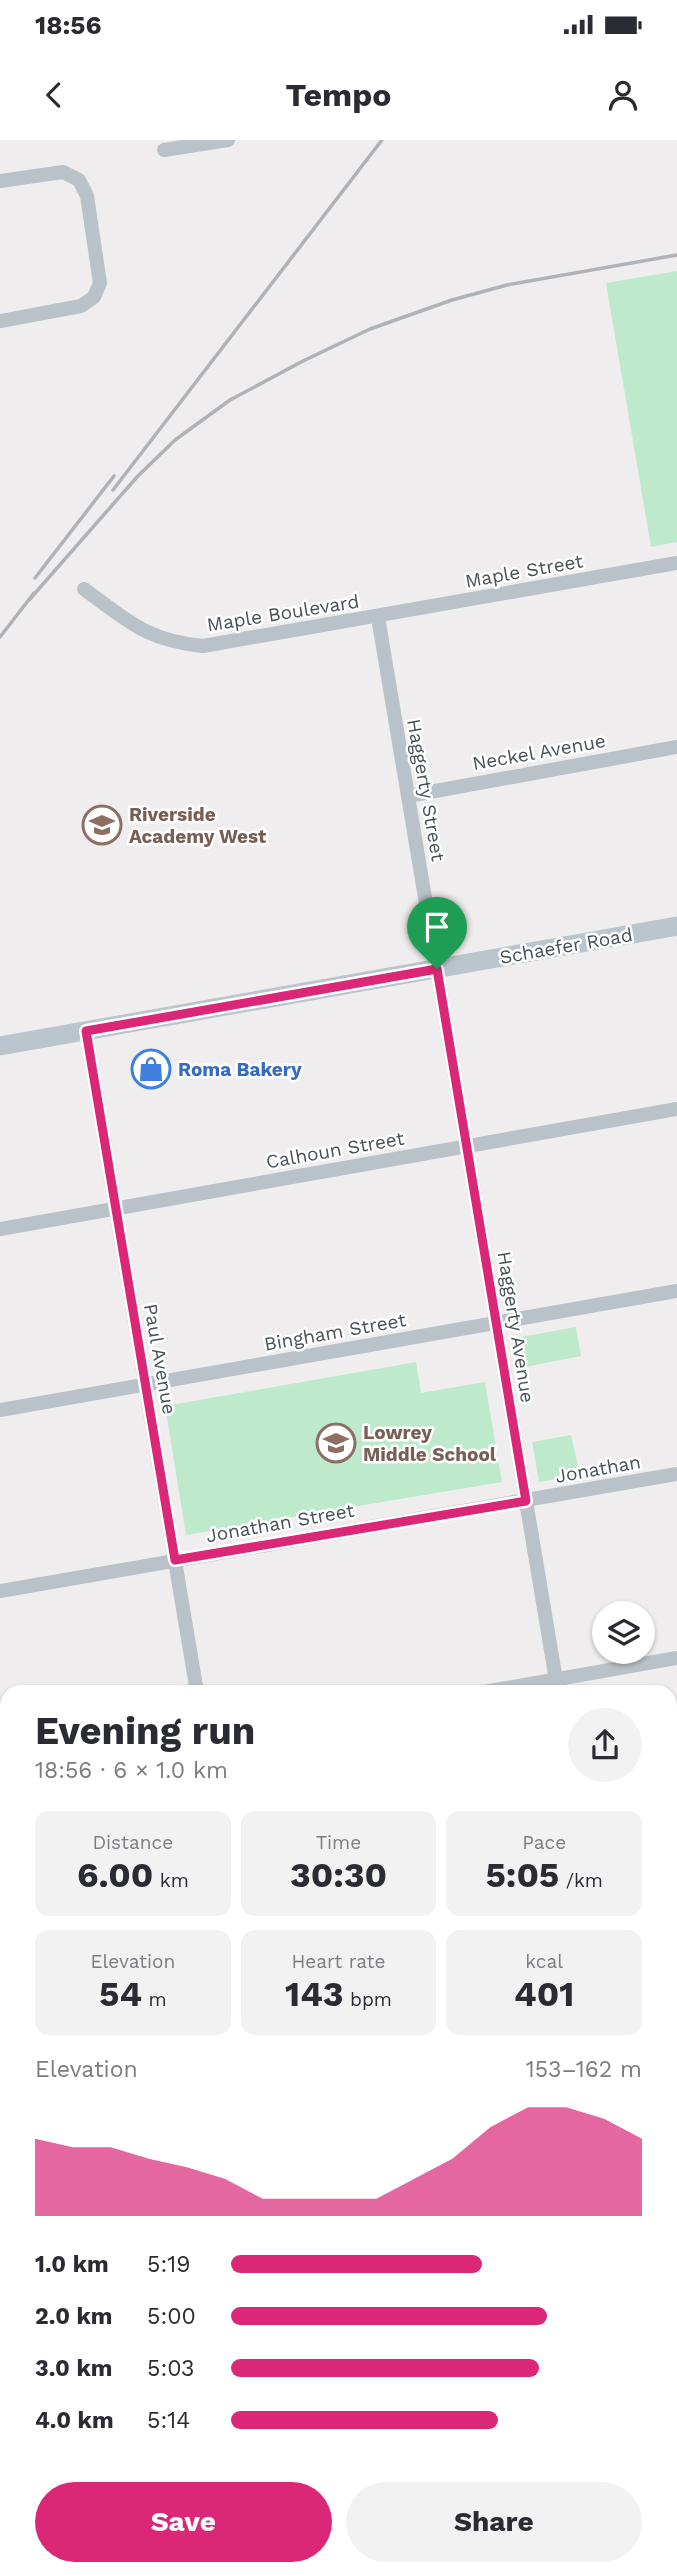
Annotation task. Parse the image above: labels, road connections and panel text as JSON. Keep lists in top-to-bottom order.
{
  "streets": {
    "main road": ["Schaefer Road"],
    "street": [
      "Maple Street",
      "Maple Boulevard",
      "Neckel Avenue",
      "Haggerty Street",
      "Calhoun Street",
      "Haggerty Avenue",
      "Bingham Street",
      "Paul Avenue",
      "Jonathan",
      "Jonathan Street"
    ]
  },
  "crossings": [
    ["Maple Street", "Maple Boulevard"],
    ["Maple Street", "Haggerty Street"],
    ["Maple Boulevard", "Haggerty Street"],
    ["Neckel Avenue", "Haggerty Street"],
    ["Haggerty Street", "Schaefer Road"],
    ["Haggerty Street", "Haggerty Avenue"],
    ["Schaefer Road", "Haggerty Avenue"],
    ["Schaefer Road", "Paul Avenue"],
    ["Calhoun Street", "Haggerty Avenue"],
    ["Calhoun Street", "Paul Avenue"],
    ["Haggerty Avenue", "Bingham Street"],
    ["Haggerty Avenue", "Jonathan"],
    ["Haggerty Avenue", "Jonathan Street"],
    ["Bingham Street", "Paul Avenue"],
    ["Paul Avenue", "Jonathan Street"],
    ["Jonathan", "Jonathan Street"]
  ],
  "places": {
    "school or university": ["Riverside Academy West", "Lowrey Middle School"],
    "shop": ["Roma Bakery"]
  },
  "page": {
    "status": "18:56",
    "header": "Tempo",
    "heading": ["Evening run", "18:56 · 6 × 1.0 km"],
    "stats": [
      ["Distance", "6.00 km"],
      ["Time", "30:30"],
      ["Pace", "5:05 /km"],
      ["Elevation", "54 m"],
      ["Heart rate", "143 bpm"],
      ["kcal", "401"]
    ],
    "chart": ["Elevation", "153–162 m"],
    "list": [
      {
        "name": "1.0 km",
        "note": "5:19"
      },
      {
        "name": "2.0 km",
        "note": "5:00"
      },
      {
        "name": "3.0 km",
        "note": "5:03"
      },
      {
        "name": "4.0 km",
        "note": "5:14"
      }
    ],
    "buttons": ["Save", "Share"]
  }
}
